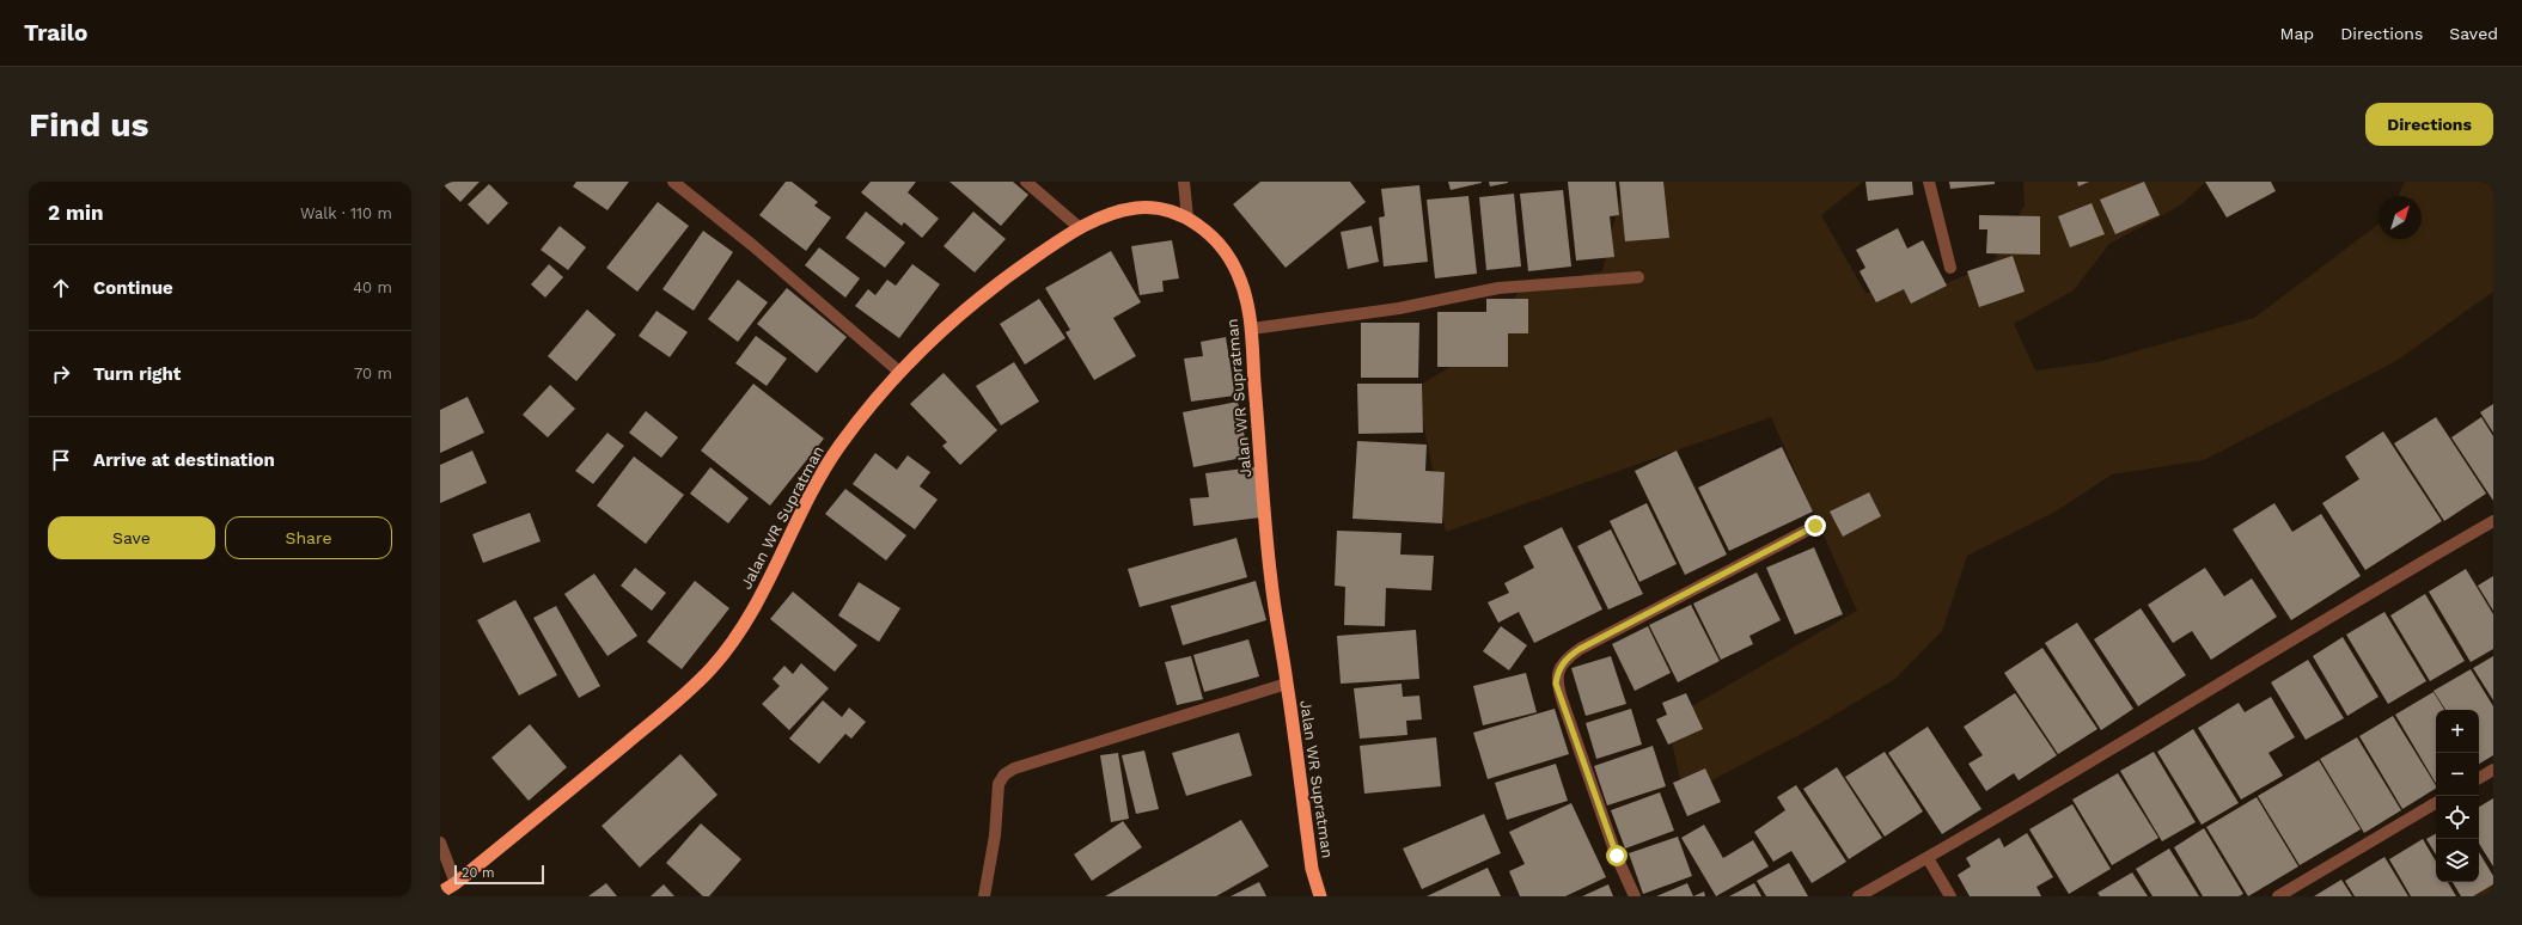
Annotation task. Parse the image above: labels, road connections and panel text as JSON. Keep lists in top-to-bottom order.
{
  "streets": {
    "highway": ["Jalan WR Supratman"]
  },
  "scale_bar": "20 m",
  "north": "top right",
  "page": {
    "header": "Trailo",
    "nav": ["Map", "Directions", "Saved"],
    "buttons": [
      "Directions",
      ["Save", "Share"]
    ],
    "title": "Find us",
    "heading": ["2 min", "Walk · 110 m"],
    "list": [
      ["Continue", "40 m"],
      ["Turn right", "70 m"],
      "Arrive at destination"
    ],
    "map_buttons": ["+", "−"],
    "scale": "20 m"
  }
}
